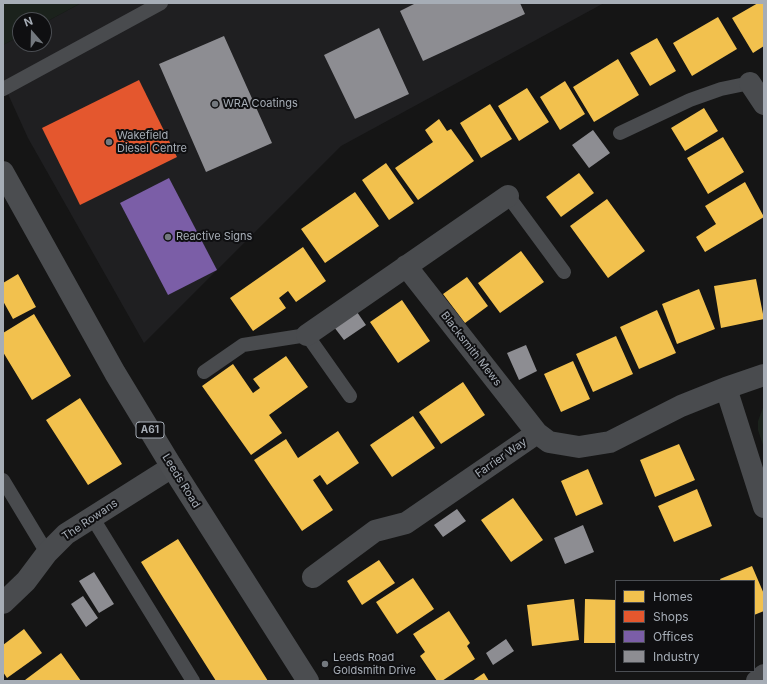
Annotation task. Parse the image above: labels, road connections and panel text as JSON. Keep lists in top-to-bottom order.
{
  "streets": {
    "main road": ["A61", "Leeds Road"],
    "street": ["Blacksmith Mews", "Farrier Way", "The Rowans"]
  },
  "crossings": [
    ["Blacksmith Mews", "Farrier Way"],
    ["Leeds Road", "The Rowans"]
  ],
  "places": [
    "WRA Coatings",
    "Wakefield Diesel Centre",
    "Reactive Signs",
    "Leeds Road Goldsmith Drive"
  ],
  "legend": [
    "Homes",
    "Shops",
    "Offices",
    "Industry"
  ],
  "north": "top"
}
